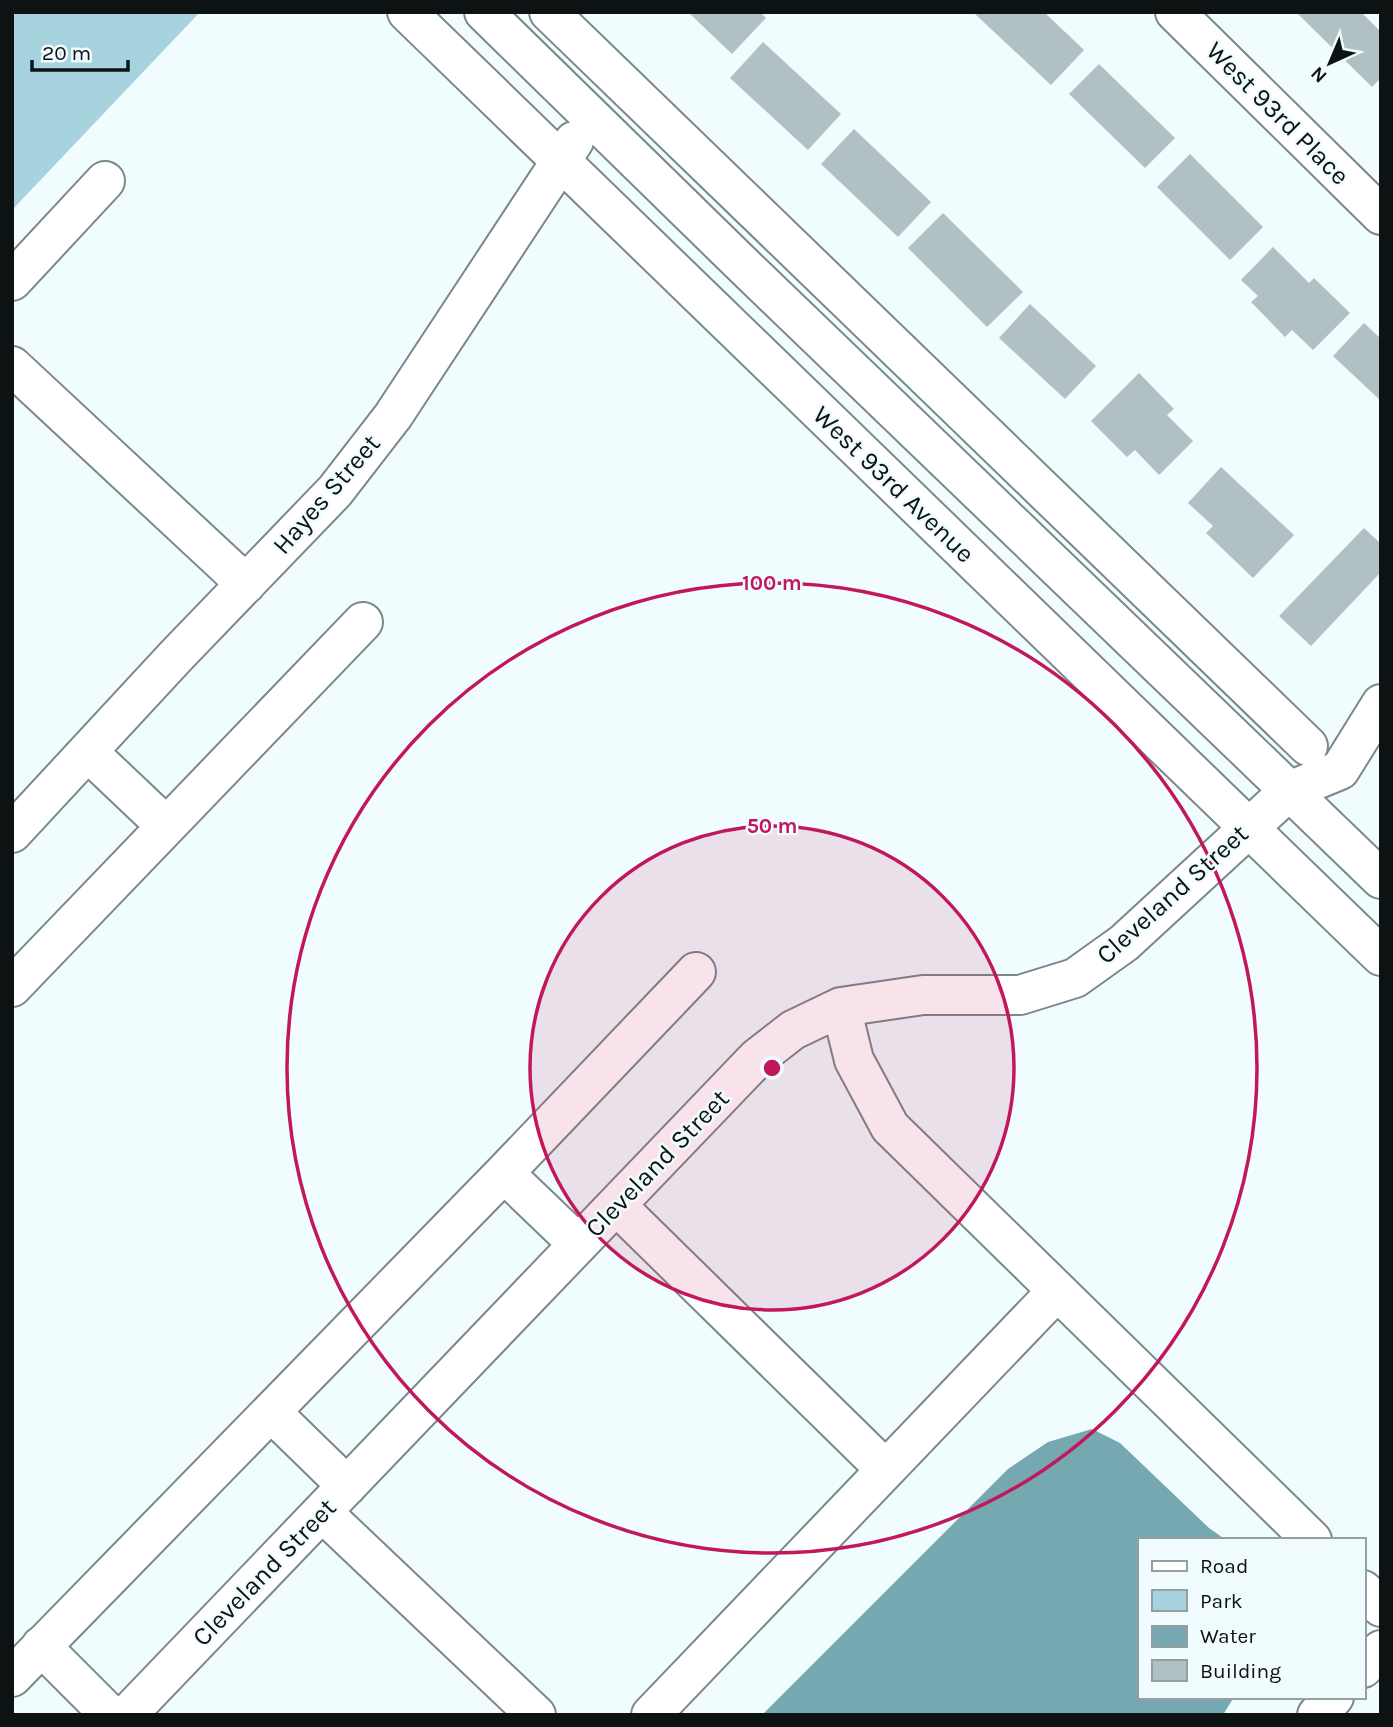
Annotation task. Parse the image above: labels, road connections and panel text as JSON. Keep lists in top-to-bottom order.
{
  "streets": {
    "street": [
      "West 93rd Place",
      "West 93rd Avenue",
      "Hayes Street",
      "Cleveland Street"
    ]
  },
  "crossings": [
    ["West 93rd Avenue", "Hayes Street"],
    ["West 93rd Avenue", "Cleveland Street"]
  ],
  "legend": [
    "Road",
    "Park",
    "Water",
    "Building"
  ],
  "scale_bar": "20 m",
  "north": "bottom left",
  "rings": ["100 m", "50 m"]
}
